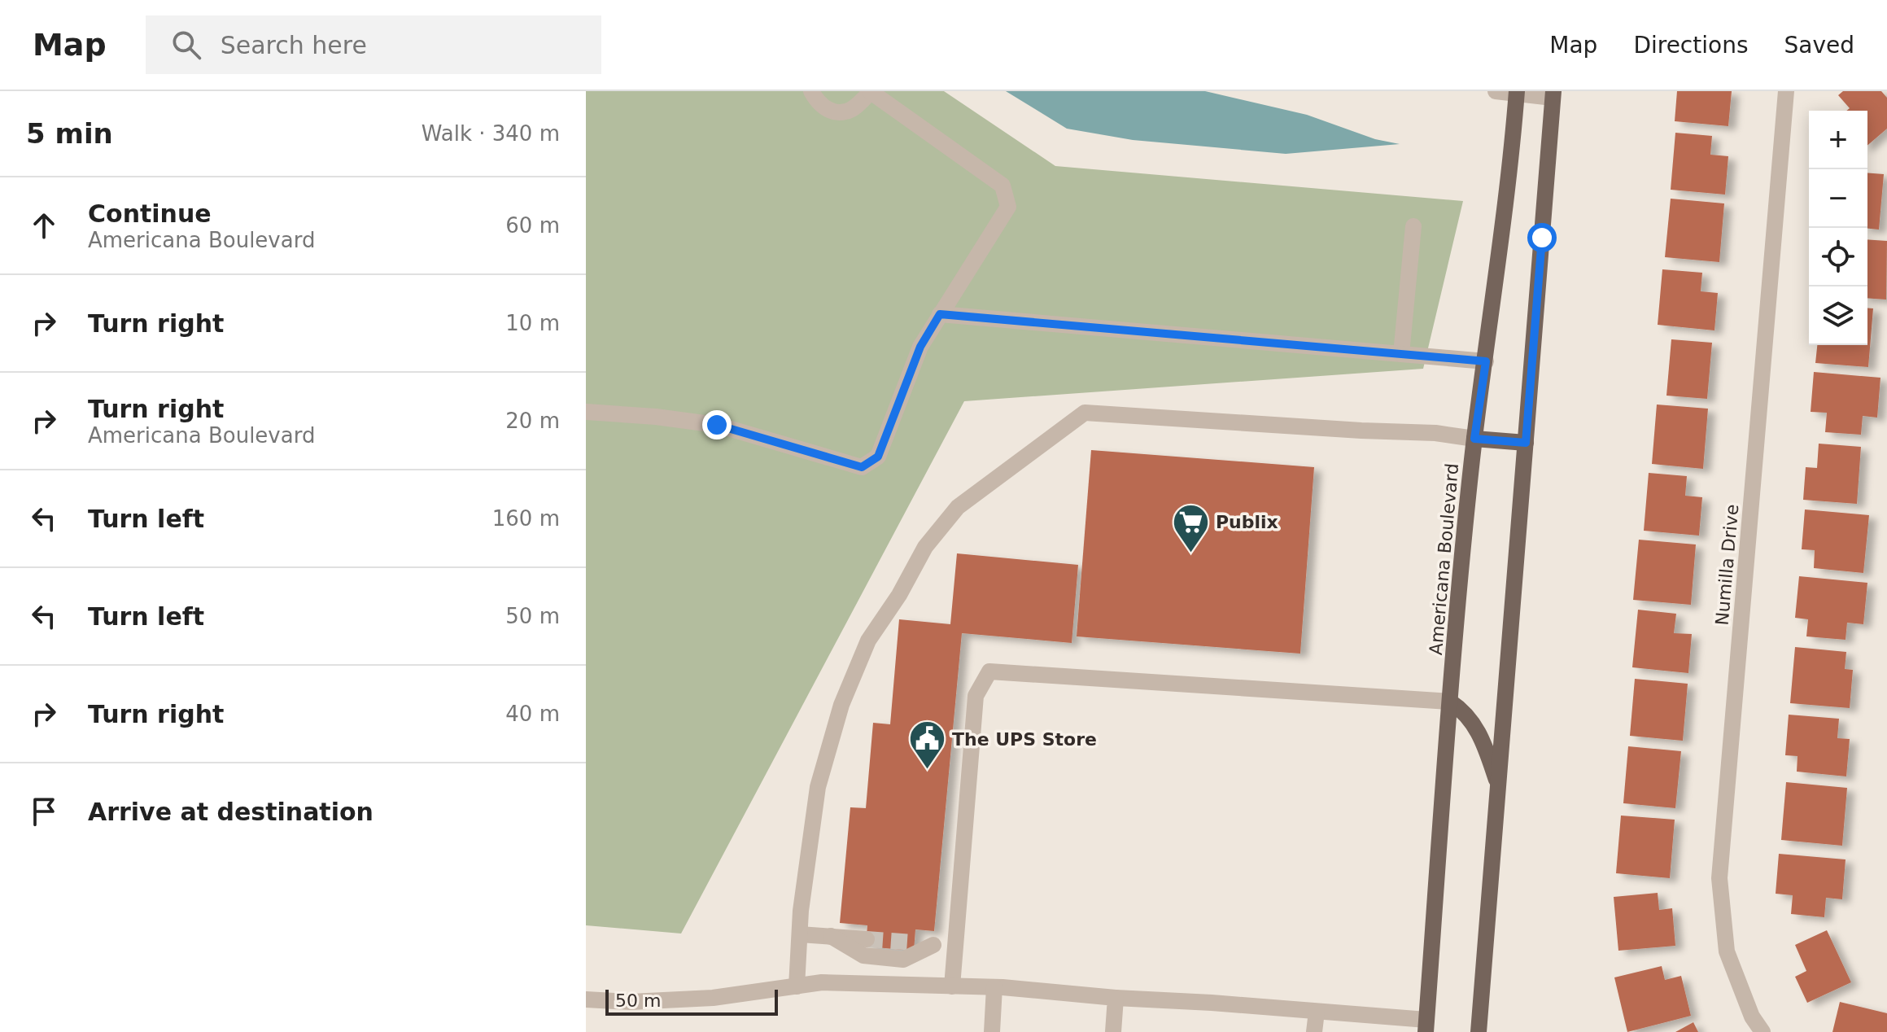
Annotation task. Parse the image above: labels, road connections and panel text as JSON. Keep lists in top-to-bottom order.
{
  "streets": {
    "main road": ["Americana Boulevard"],
    "street": ["Numilla Drive"]
  },
  "places": {
    "supermarket": ["Publix"],
    "public building": ["The UPS Store"]
  },
  "scale_bar": "50 m",
  "page": {
    "header": "Map",
    "search": "Search here",
    "nav": ["Map", "Directions", "Saved"],
    "heading": ["5 min", "Walk · 340 m"],
    "map_buttons": ["+", "−"],
    "list": [
      ["Continue", "Americana Boulevard", "60 m"],
      ["Turn right", "10 m"],
      ["Turn right", "Americana Boulevard", "20 m"],
      ["Turn left", "160 m"],
      ["Turn left", "50 m"],
      ["Turn right", "40 m"],
      "Arrive at destination"
    ],
    "scale": "50 m"
  }
}
